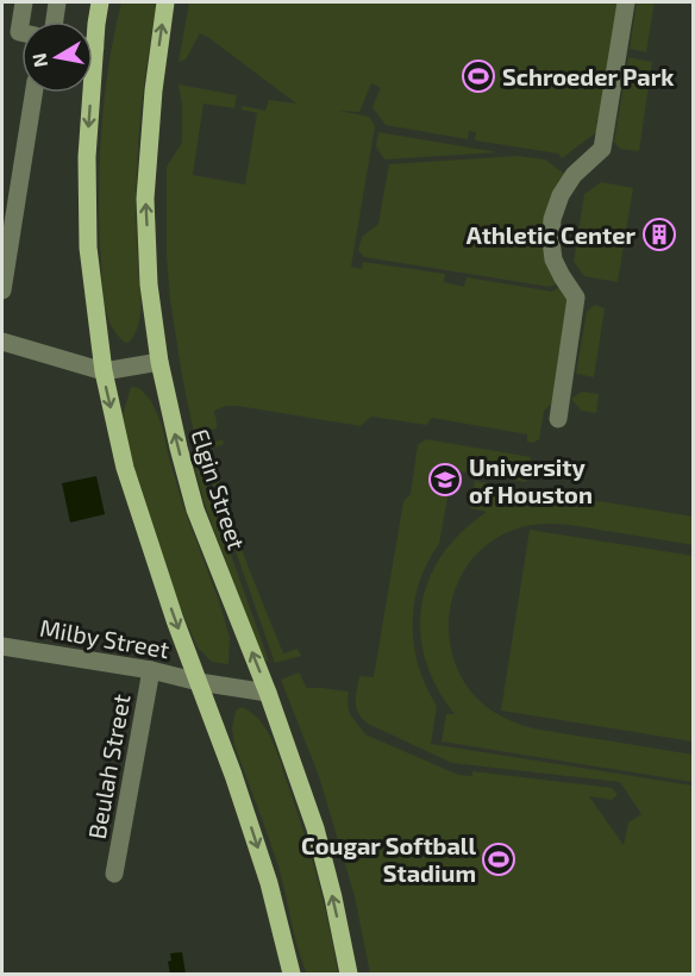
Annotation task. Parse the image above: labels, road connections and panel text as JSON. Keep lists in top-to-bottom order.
{
  "streets": {
    "main road": ["Elgin Street"],
    "street": ["Milby Street", "Beulah Street"]
  },
  "crossings": [
    ["Elgin Street", "Milby Street"],
    ["Milby Street", "Beulah Street"]
  ],
  "places": {
    "sports": ["Schroeder Park", "Cougar Softball Stadium"],
    "building": ["Athletic Center"],
    "school or university": ["University of Houston"]
  },
  "north": "left"
}
